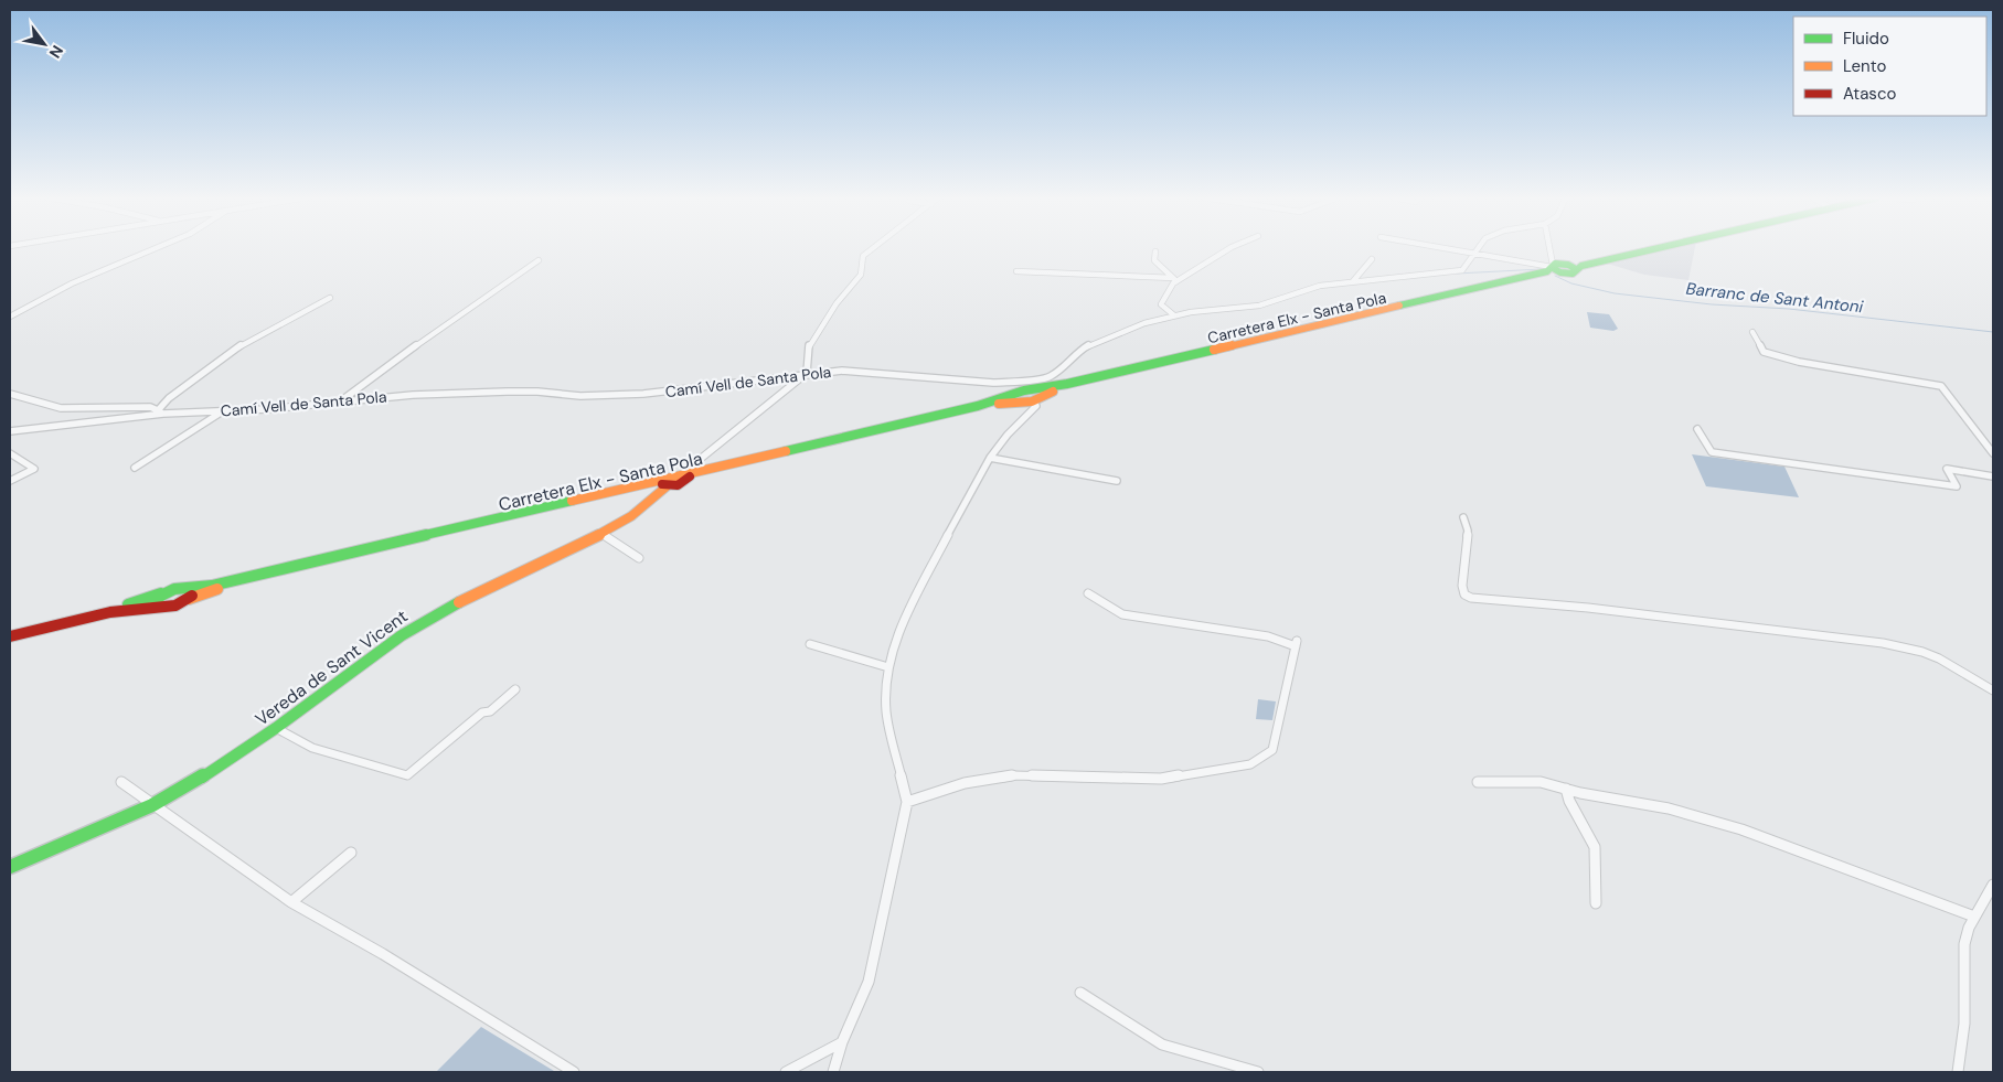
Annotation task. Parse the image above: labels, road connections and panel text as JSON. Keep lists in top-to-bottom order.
{
  "streets": {
    "main road": ["Carretera Elx - Santa Pola", "Vereda de Sant Vicent"],
    "street": ["Camí Vell de Santa Pola"]
  },
  "crossings": [
    ["Carretera Elx - Santa Pola", "Camí Vell de Santa Pola"],
    ["Carretera Elx - Santa Pola", "Vereda de Sant Vicent"]
  ],
  "water": ["Barranc de Sant Antoni"],
  "legend": ["Fluido", "Lento", "Atasco"],
  "north": "bottom right"
}
